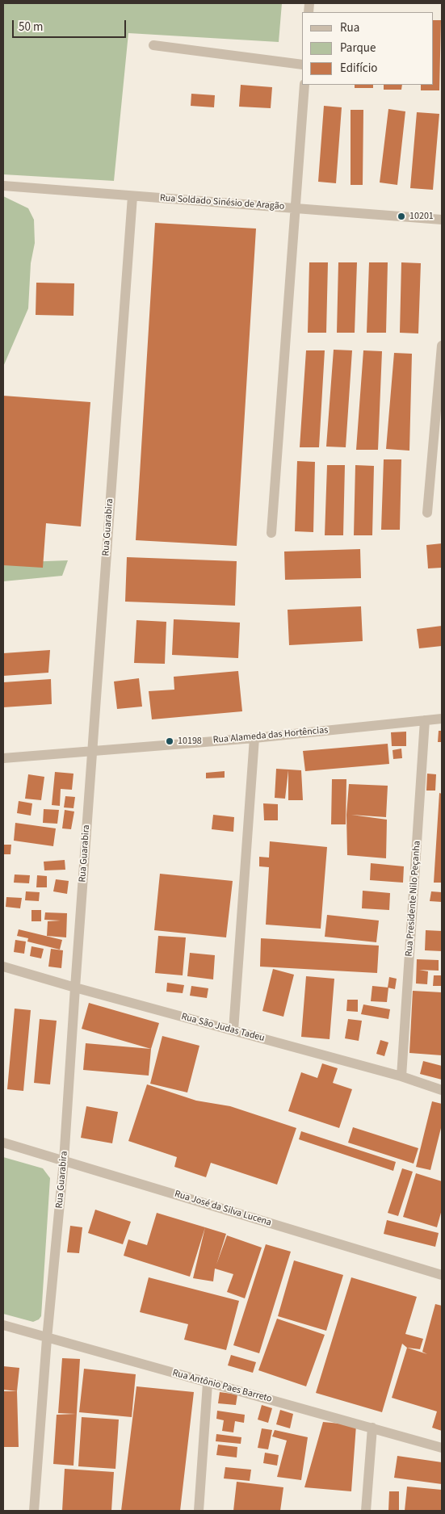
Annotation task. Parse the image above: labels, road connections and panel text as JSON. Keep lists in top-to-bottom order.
{
  "streets": {
    "street": [
      "Rua Soldado Sinésio de Aragão",
      "Rua Guarabira",
      "Rua Alameda das Hortências",
      "Rua Presidente Nilo Peçanha",
      "Rua São Judas Tadeu",
      "Rua José da Silva Lucena",
      "Rua Antônio Paes Barreto"
    ]
  },
  "crossings": [
    ["Rua Soldado Sinésio de Aragão", "Rua Guarabira"],
    ["Rua Guarabira", "Rua Alameda das Hortências"],
    ["Rua Guarabira", "Rua São Judas Tadeu"],
    ["Rua Guarabira", "Rua José da Silva Lucena"],
    ["Rua Guarabira", "Rua Antônio Paes Barreto"],
    ["Rua Alameda das Hortências", "Rua Presidente Nilo Peçanha"],
    ["Rua Presidente Nilo Peçanha", "Rua São Judas Tadeu"]
  ],
  "places": ["10201", "10198"],
  "legend": ["Rua", "Parque", "Edifício"],
  "scale_bar": "50 m"
}
